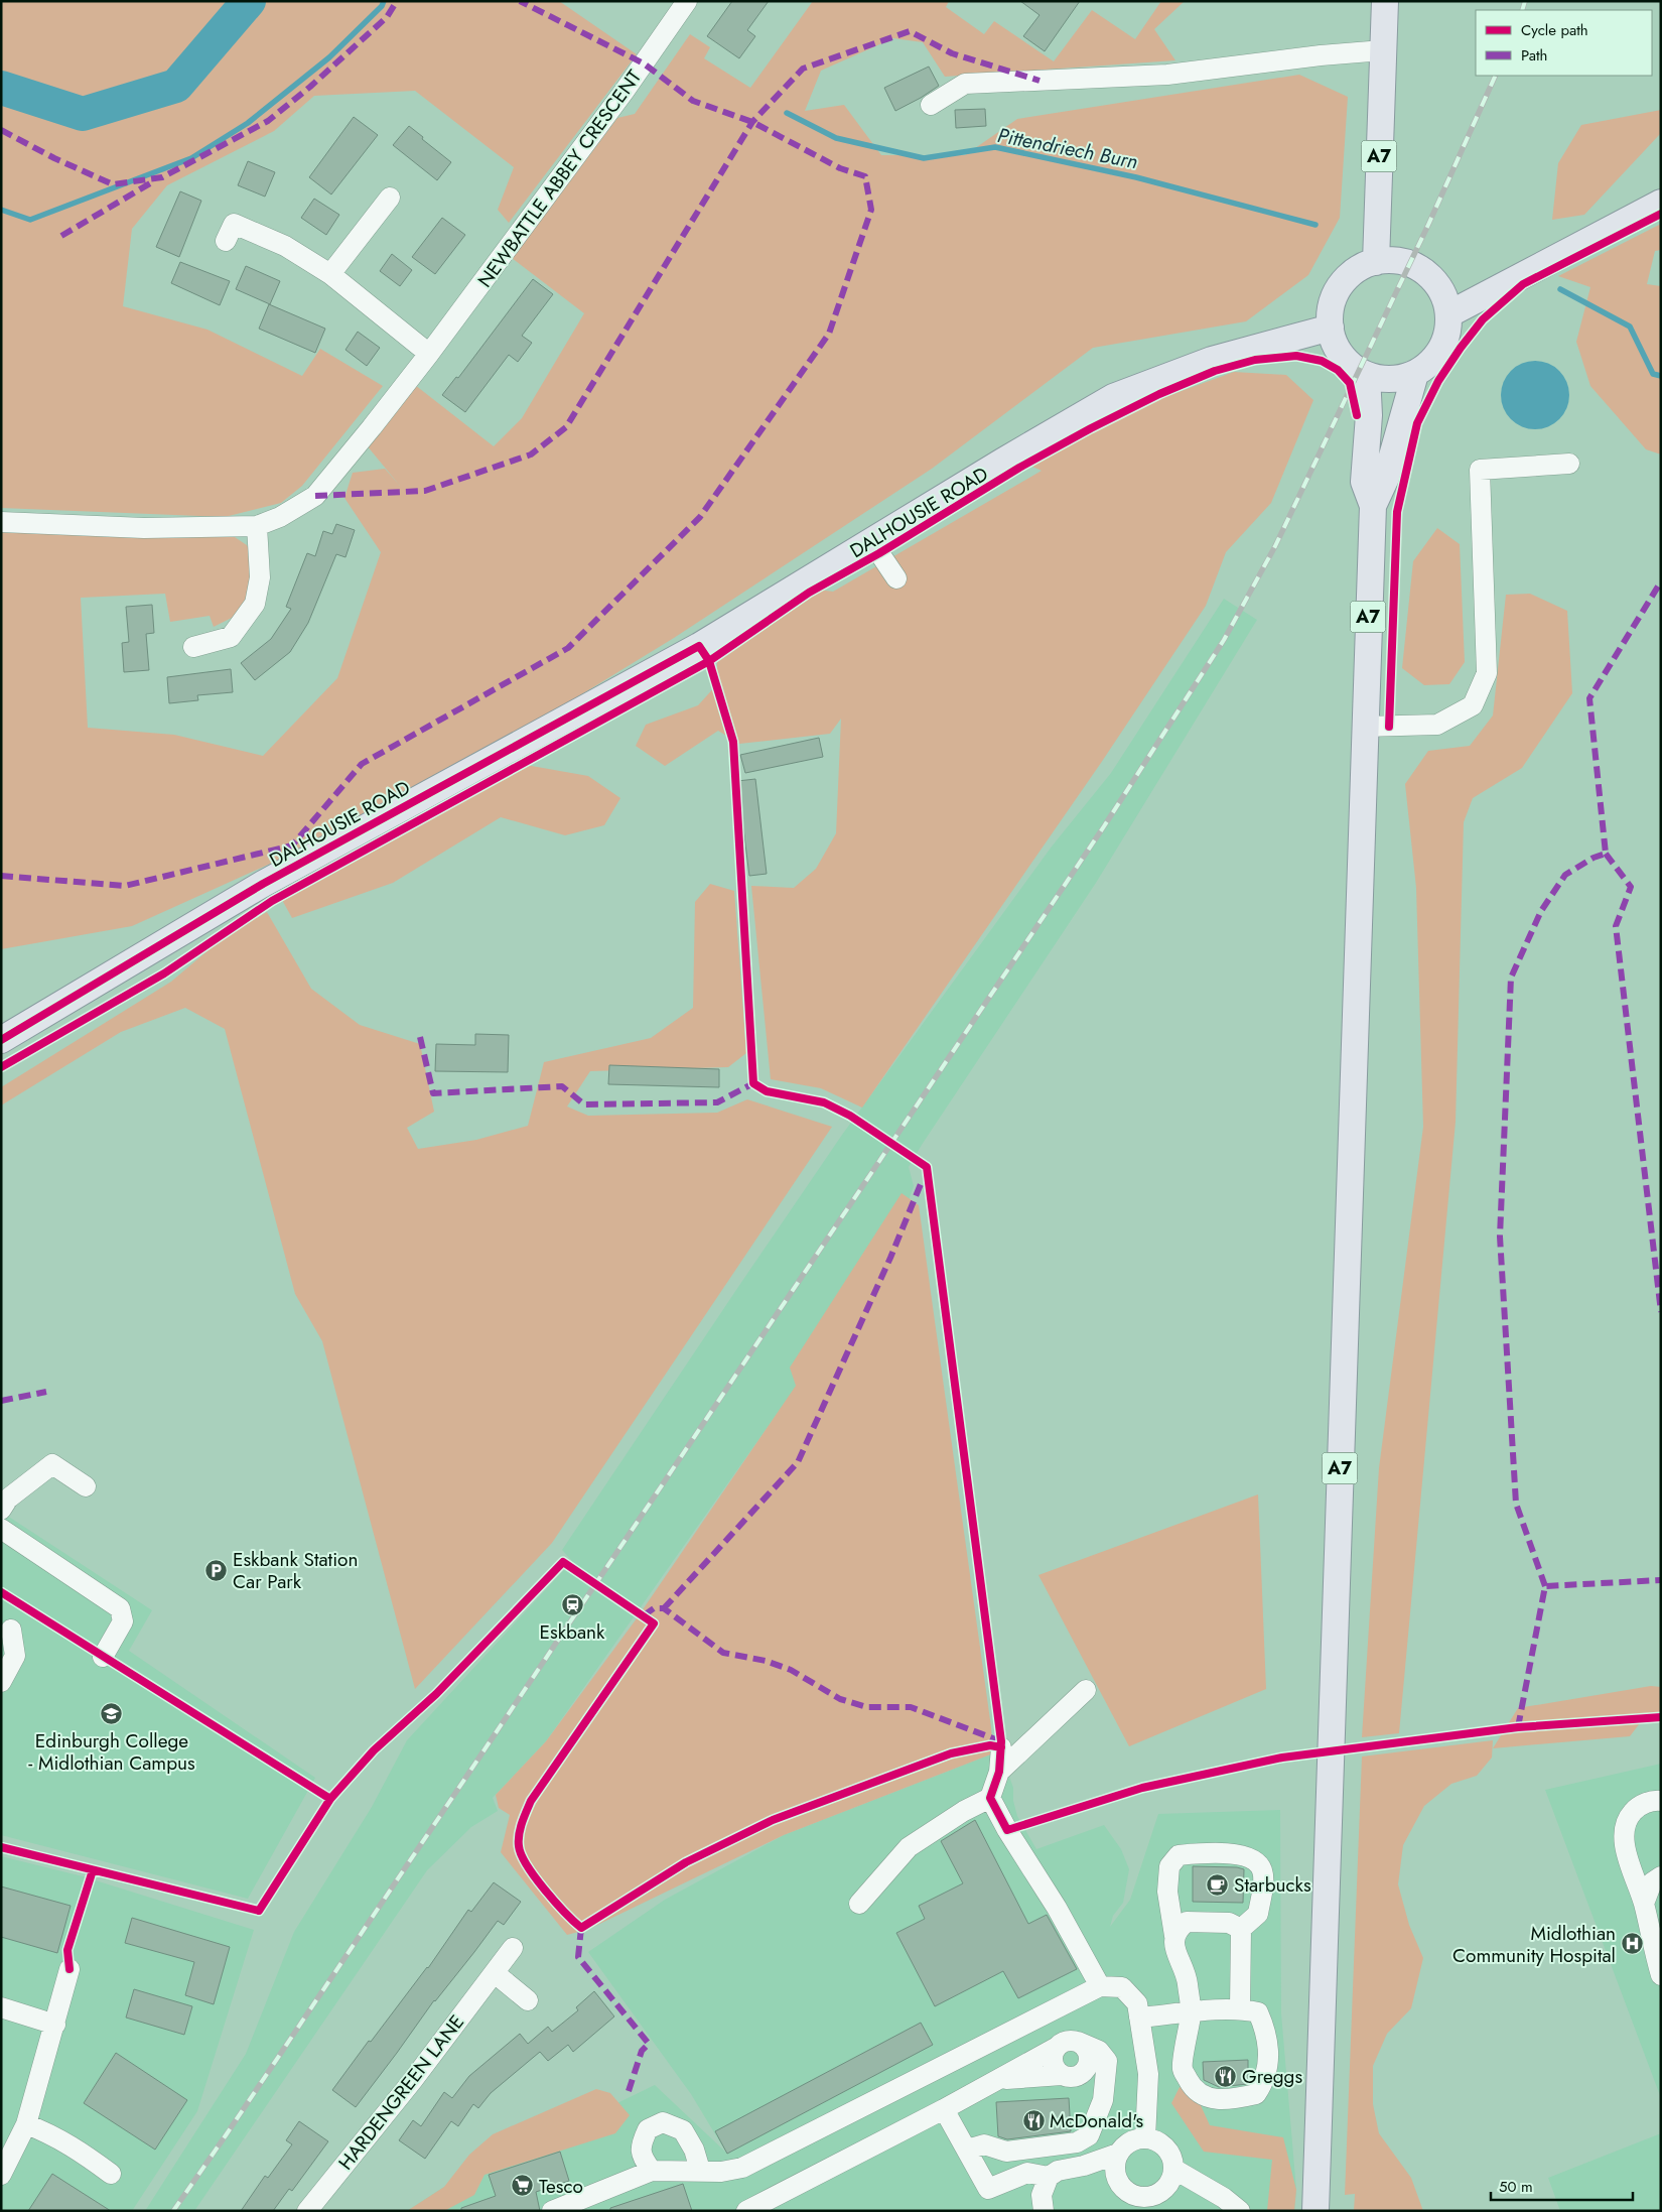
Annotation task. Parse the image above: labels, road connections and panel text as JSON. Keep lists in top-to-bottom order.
{
  "streets": {
    "main road": ["A7", "DALHOUSIE ROAD"],
    "street": ["NEWBATTLE ABBEY CRESCENT", "HARDENGREEN LANE"]
  },
  "crossings": [
    ["A7", "DALHOUSIE ROAD"]
  ],
  "water": ["Pittendriech Burn"],
  "places": {
    "parking": ["Eskbank Station Car Park"],
    "station": ["Eskbank"],
    "school or university": ["Edinburgh College - Midlothian Campus"],
    "cafe": ["Starbucks"],
    "hospital": ["Midlothian Community Hospital"],
    "restaurant": ["Greggs", "McDonald's"],
    "supermarket": ["Tesco"]
  },
  "legend": ["Cycle path", "Path"],
  "scale_bar": "50 m"
}
